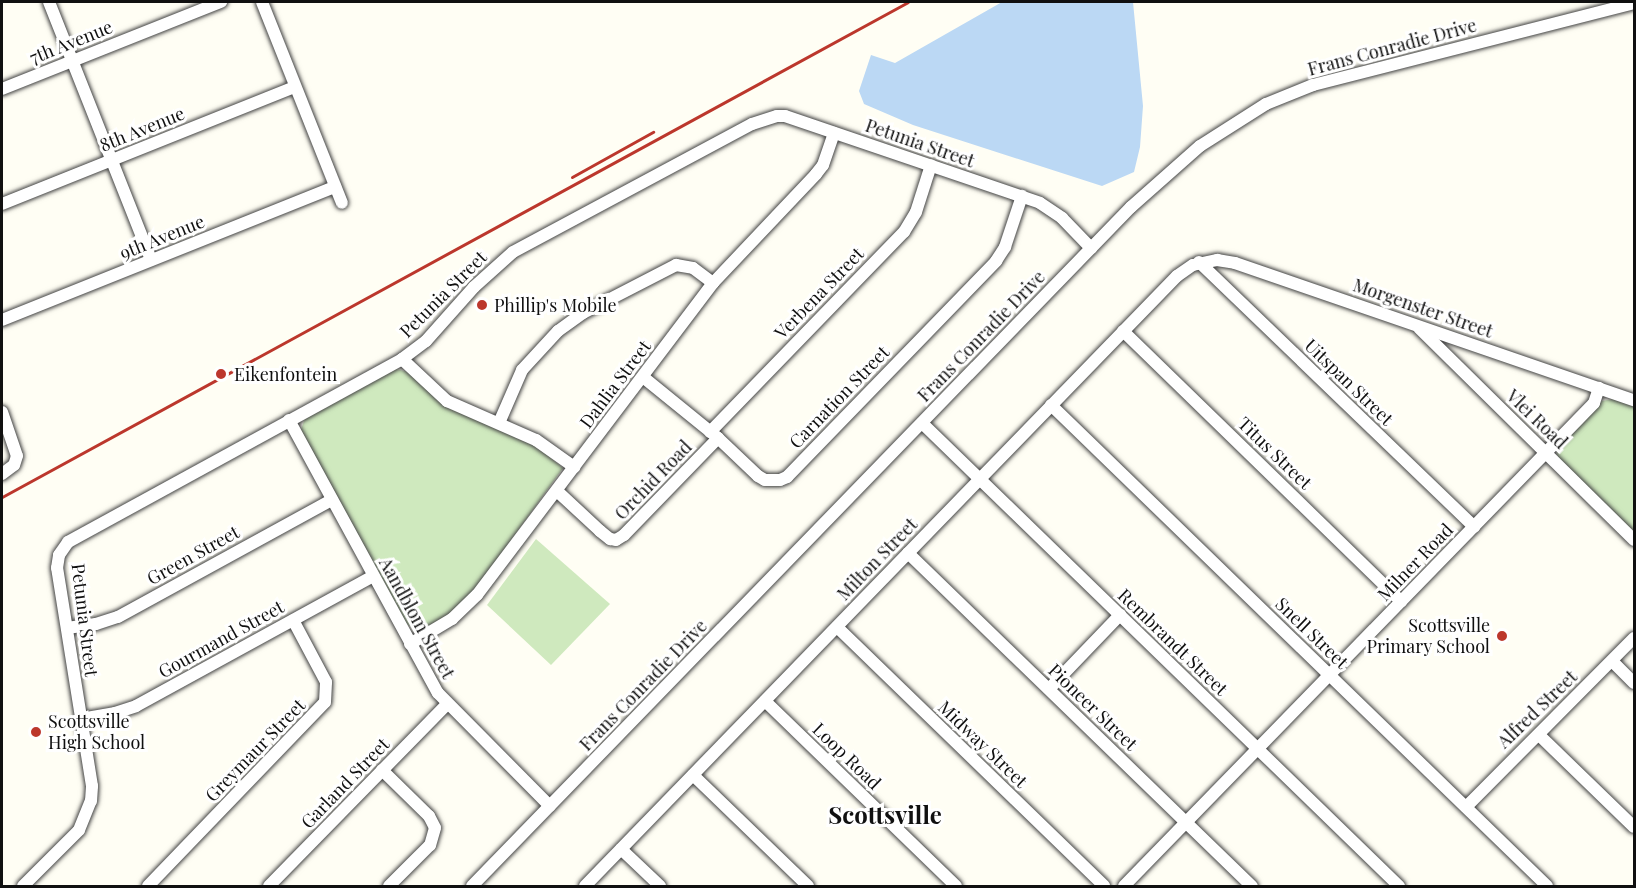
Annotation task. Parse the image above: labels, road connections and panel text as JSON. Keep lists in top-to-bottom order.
{
  "streets": {
    "street": [
      "7th Avenue",
      "Frans Conradie Drive",
      "8th Avenue",
      "Petunia Street",
      "9th Avenue",
      "Verbena Street",
      "Morgenster Street",
      "Uitspan Street",
      "Dahlia Street",
      "Carnation Street",
      "Vlei Road",
      "Titus Street",
      "Orchid Road",
      "Green Street",
      "Milton Street",
      "Milner Road",
      "Aandblom Street",
      "Snell Street",
      "Gourmand Street",
      "Rembrandt Street",
      "Pioneer Street",
      "Alfred Street",
      "Midway Street",
      "Greymaur Street",
      "Loop Road",
      "Garland Street"
    ]
  },
  "crossings": [
    ["Frans Conradie Drive", "Petunia Street"],
    ["Frans Conradie Drive", "Aandblom Street"],
    ["Frans Conradie Drive", "Rembrandt Street"],
    ["Petunia Street", "Verbena Street"],
    ["Petunia Street", "Dahlia Street"],
    ["Petunia Street", "Carnation Street"],
    ["Petunia Street", "Green Street"],
    ["Petunia Street", "Aandblom Street"],
    ["Petunia Street", "Gourmand Street"],
    ["Verbena Street", "Carnation Street"],
    ["Verbena Street", "Orchid Road"],
    ["Morgenster Street", "Uitspan Street"],
    ["Morgenster Street", "Vlei Road"],
    ["Morgenster Street", "Milton Street"],
    ["Morgenster Street", "Milner Road"],
    ["Uitspan Street", "Milton Street"],
    ["Uitspan Street", "Milner Road"],
    ["Dahlia Street", "Carnation Street"],
    ["Dahlia Street", "Orchid Road"],
    ["Dahlia Street", "Aandblom Street"],
    ["Carnation Street", "Orchid Road"],
    ["Vlei Road", "Milner Road"],
    ["Titus Street", "Milton Street"],
    ["Titus Street", "Milner Road"],
    ["Green Street", "Aandblom Street"],
    ["Milton Street", "Snell Street"],
    ["Milton Street", "Rembrandt Street"],
    ["Milton Street", "Pioneer Street"],
    ["Milton Street", "Midway Street"],
    ["Milton Street", "Loop Road"],
    ["Milner Road", "Snell Street"],
    ["Milner Road", "Rembrandt Street"],
    ["Milner Road", "Pioneer Street"],
    ["Aandblom Street", "Gourmand Street"],
    ["Aandblom Street", "Garland Street"],
    ["Snell Street", "Alfred Street"],
    ["Gourmand Street", "Greymaur Street"]
  ],
  "districts": ["Scottsville"],
  "places": [
    "Phillip's Mobile",
    "Eikenfontein",
    "Scottsville Primary School",
    "Scottsville High School"
  ]
}
